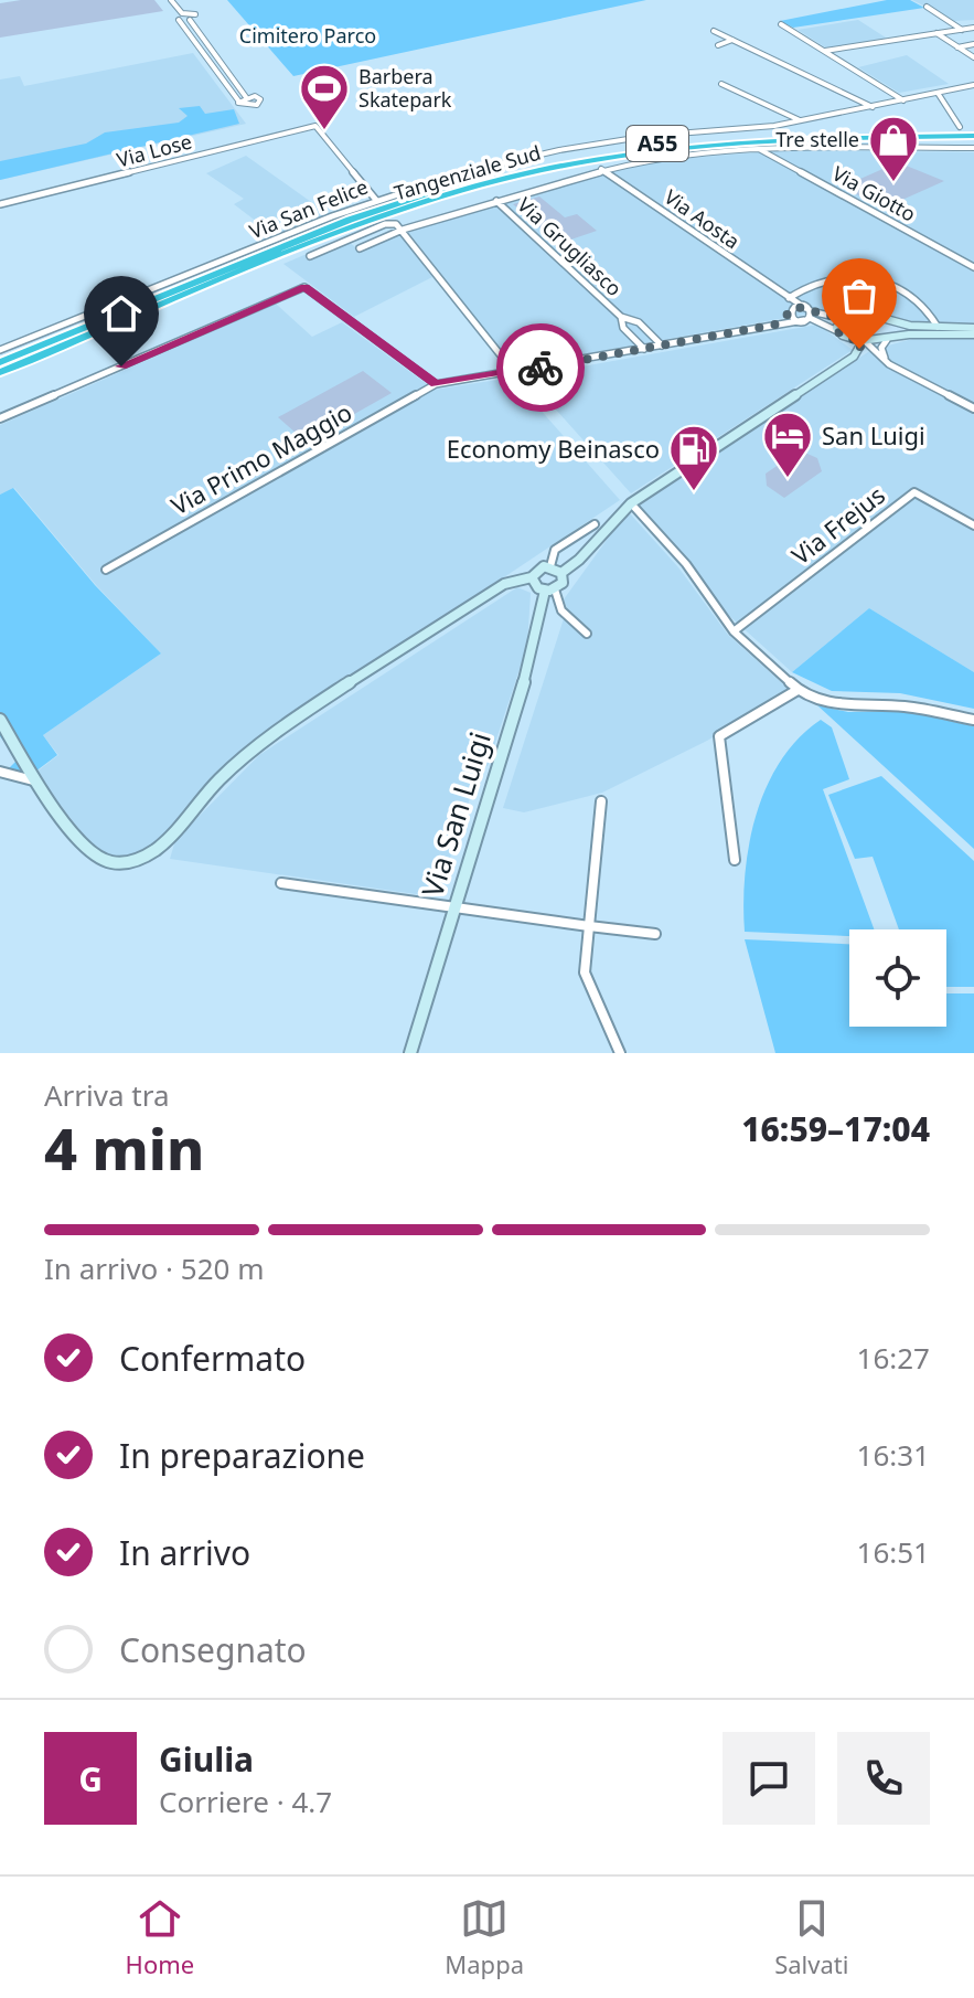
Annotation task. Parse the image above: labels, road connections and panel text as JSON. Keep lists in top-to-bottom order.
{
  "streets": {
    "highway": ["A55", "Tangenziale Sud"],
    "street": [
      "Via Lose",
      "Via Giotto",
      "Via San Felice",
      "Via Aosta",
      "Via Grugliasco",
      "Via Primo Maggio",
      "Via Frejus",
      "Via San Luigi"
    ]
  },
  "crossings": [
    ["Via Lose", "Via San Felice"],
    ["Via Aosta", "Via Primo Maggio"],
    ["Via Grugliasco", "Via Primo Maggio"]
  ],
  "parks": ["Cimitero Parco"],
  "places": {
    "sports": ["Barbera Skatepark"],
    "shop": ["Tre stelle"],
    "hotel": ["San Luigi"],
    "fuel station": ["Economy Beinasco"]
  },
  "page": {
    "heading": ["4 min", "Arriva tra", "16:59–17:04"],
    "panel": ["Giulia", "Corriere · 4.7"],
    "bar": "In arrivo · 520 m",
    "list": [
      ["Confermato", "16:27"],
      ["In preparazione", "16:31"],
      ["In arrivo", "16:51"],
      "Consegnato"
    ],
    "round": "G",
    "tabs": ["Home", "Mappa", "Salvati"]
  }
}
